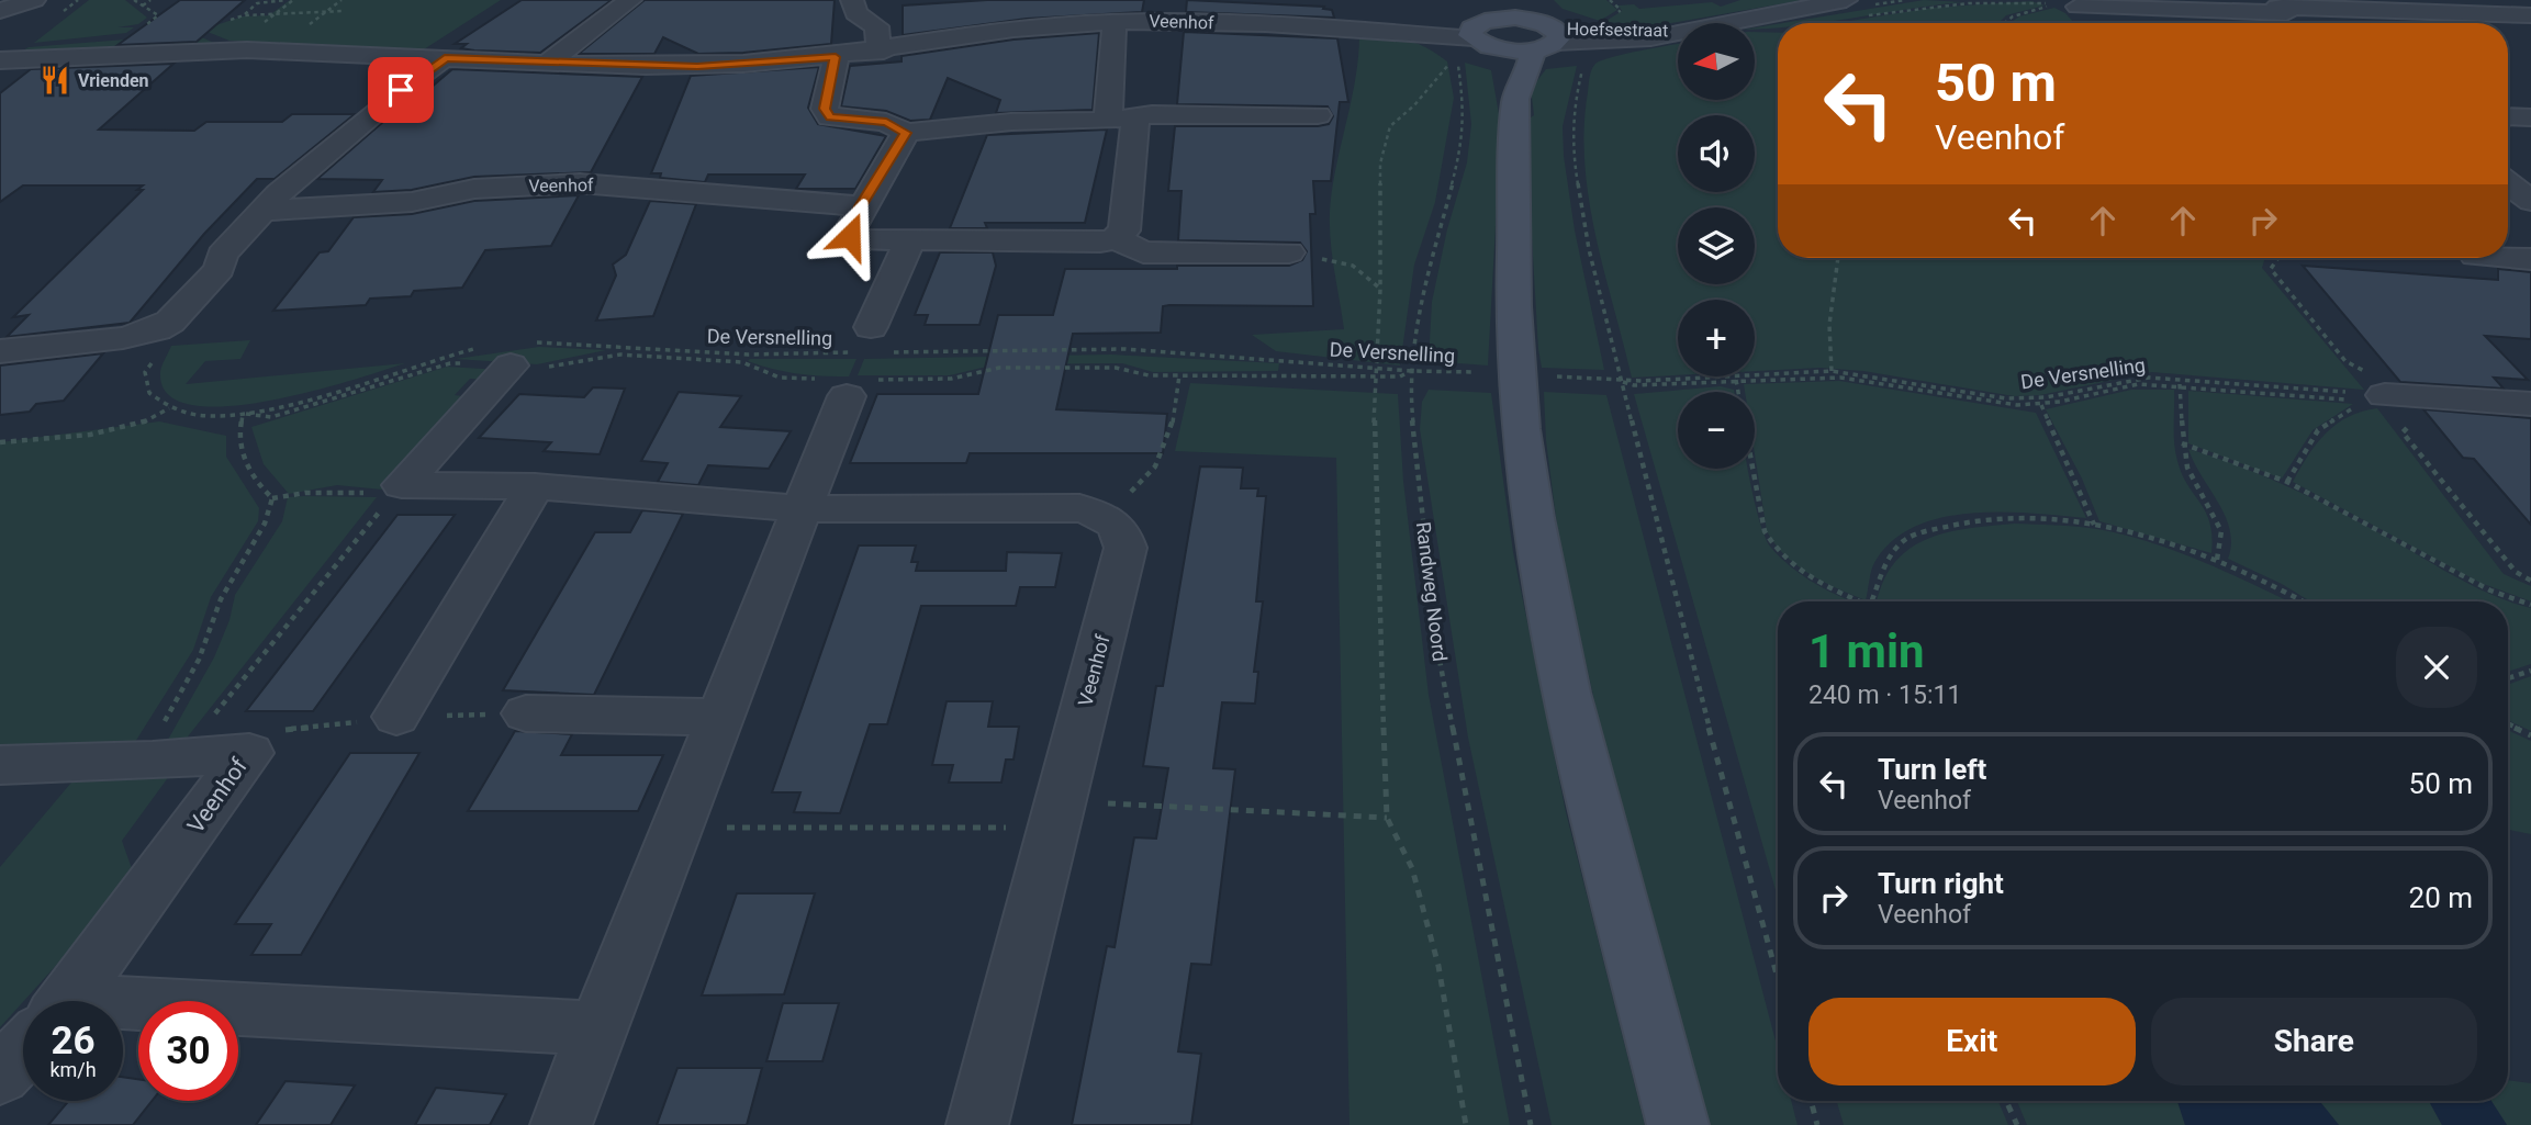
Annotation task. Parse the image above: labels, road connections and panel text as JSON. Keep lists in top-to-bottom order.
{
  "streets": {
    "street": ["Veenhof", "Hoefsestraat"],
    "path": ["De Versnelling", "Randweg Noord"]
  },
  "crossings": [
    ["De Versnelling", "Randweg Noord"]
  ],
  "places": {
    "restaurant": ["Vrienden"]
  },
  "north": "left",
  "page": {
    "map_buttons": ["+", "−"],
    "turn": ["50 m", "Veenhof"],
    "heading": ["1 min", "240 m · 15:11"],
    "list": [
      {
        "name": "Turn left",
        "note": "Veenhof",
        "value": "50 m"
      },
      {
        "name": "Turn right",
        "note": "Veenhof",
        "value": "20 m"
      }
    ],
    "buttons": ["Exit", "Share"],
    "speed": "26 km/h",
    "limit": "30"
  }
}
